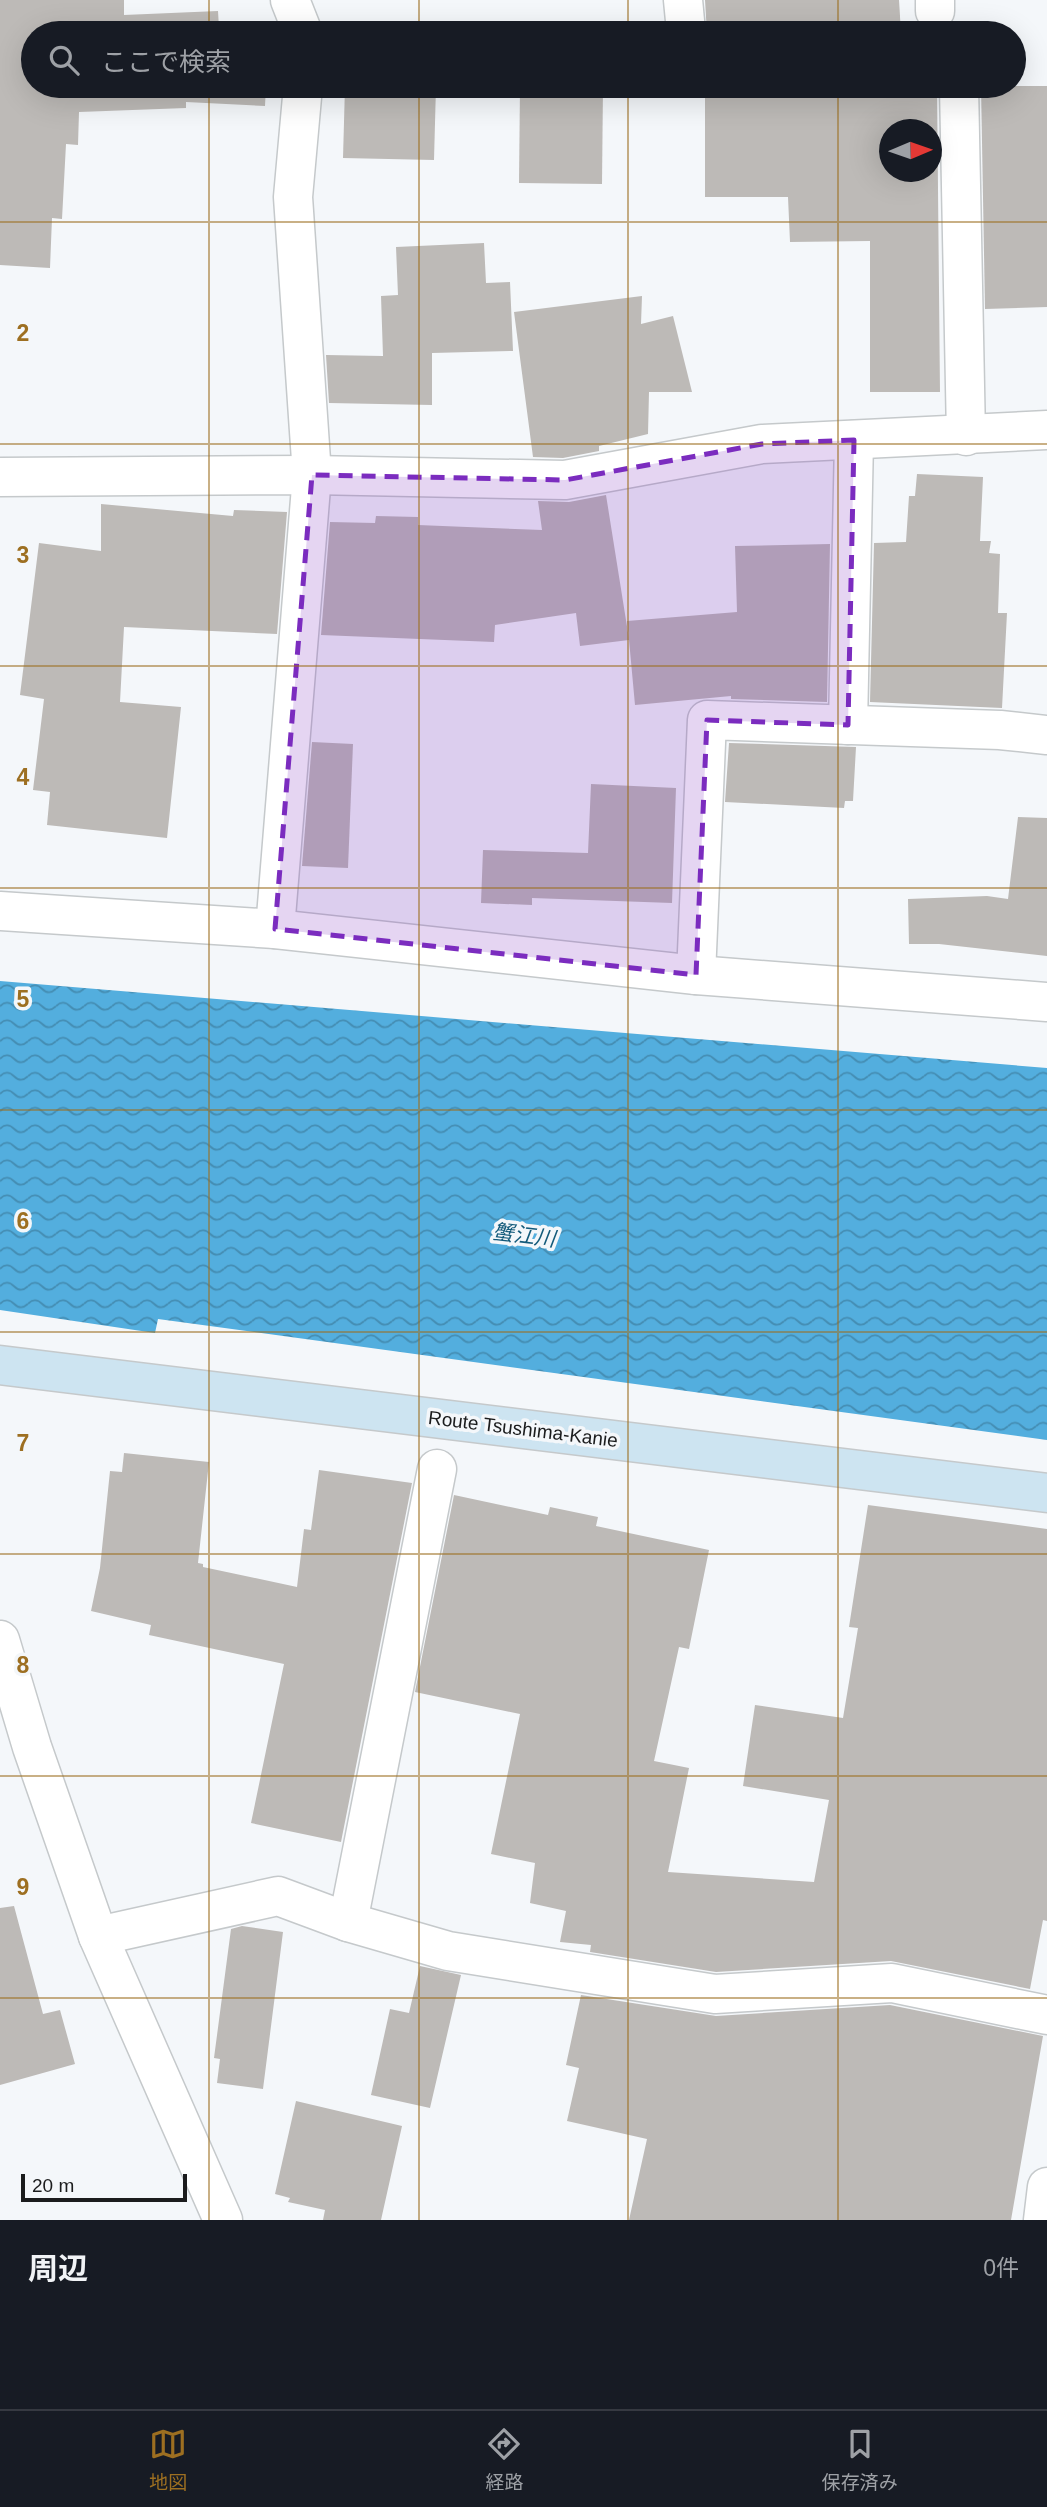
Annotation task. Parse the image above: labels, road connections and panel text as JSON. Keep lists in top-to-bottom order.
{
  "streets": {
    "main road": ["Route Tsushima-Kanie"]
  },
  "water": ["蟹江川"],
  "scale_bar": "20 m",
  "north": "right",
  "page": {
    "search": "ここで検索",
    "scale": "20 m",
    "heading": ["周辺", "0件"],
    "nav": ["地図", "経路", "保存済み"]
  },
  "grid": {
    "rows": [
      "2",
      "3",
      "4",
      "5",
      "6",
      "7",
      "8",
      "9"
    ]
  }
}
